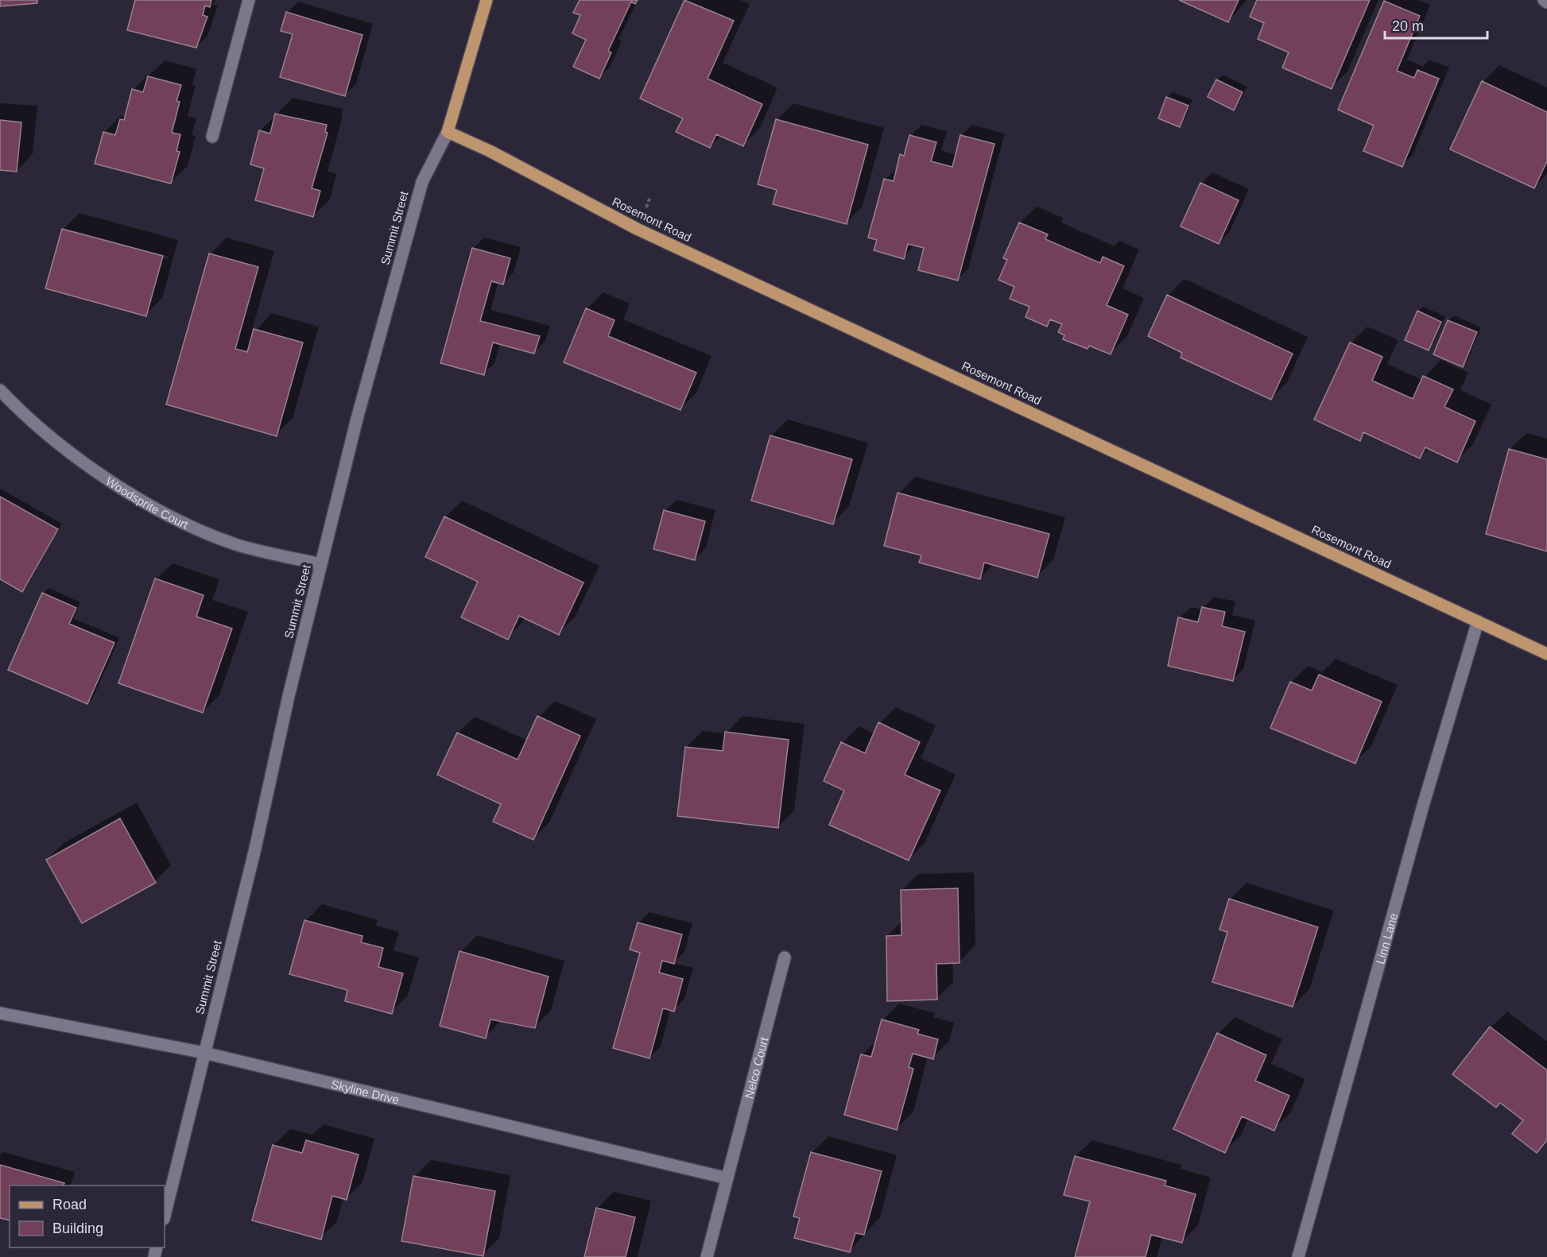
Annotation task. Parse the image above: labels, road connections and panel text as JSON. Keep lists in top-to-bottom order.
{
  "streets": {
    "main road": ["Rosemont Road", "Summit Street"],
    "street": [
      "Woodsprite Court",
      "Linn Lane",
      "Nelco Court",
      "Skyline Drive"
    ]
  },
  "crossings": [
    ["Rosemont Road", "Summit Street"],
    ["Rosemont Road", "Linn Lane"],
    ["Summit Street", "Woodsprite Court"],
    ["Summit Street", "Skyline Drive"],
    ["Nelco Court", "Skyline Drive"]
  ],
  "legend": ["Road", "Building"],
  "scale_bar": "20 m"
}
